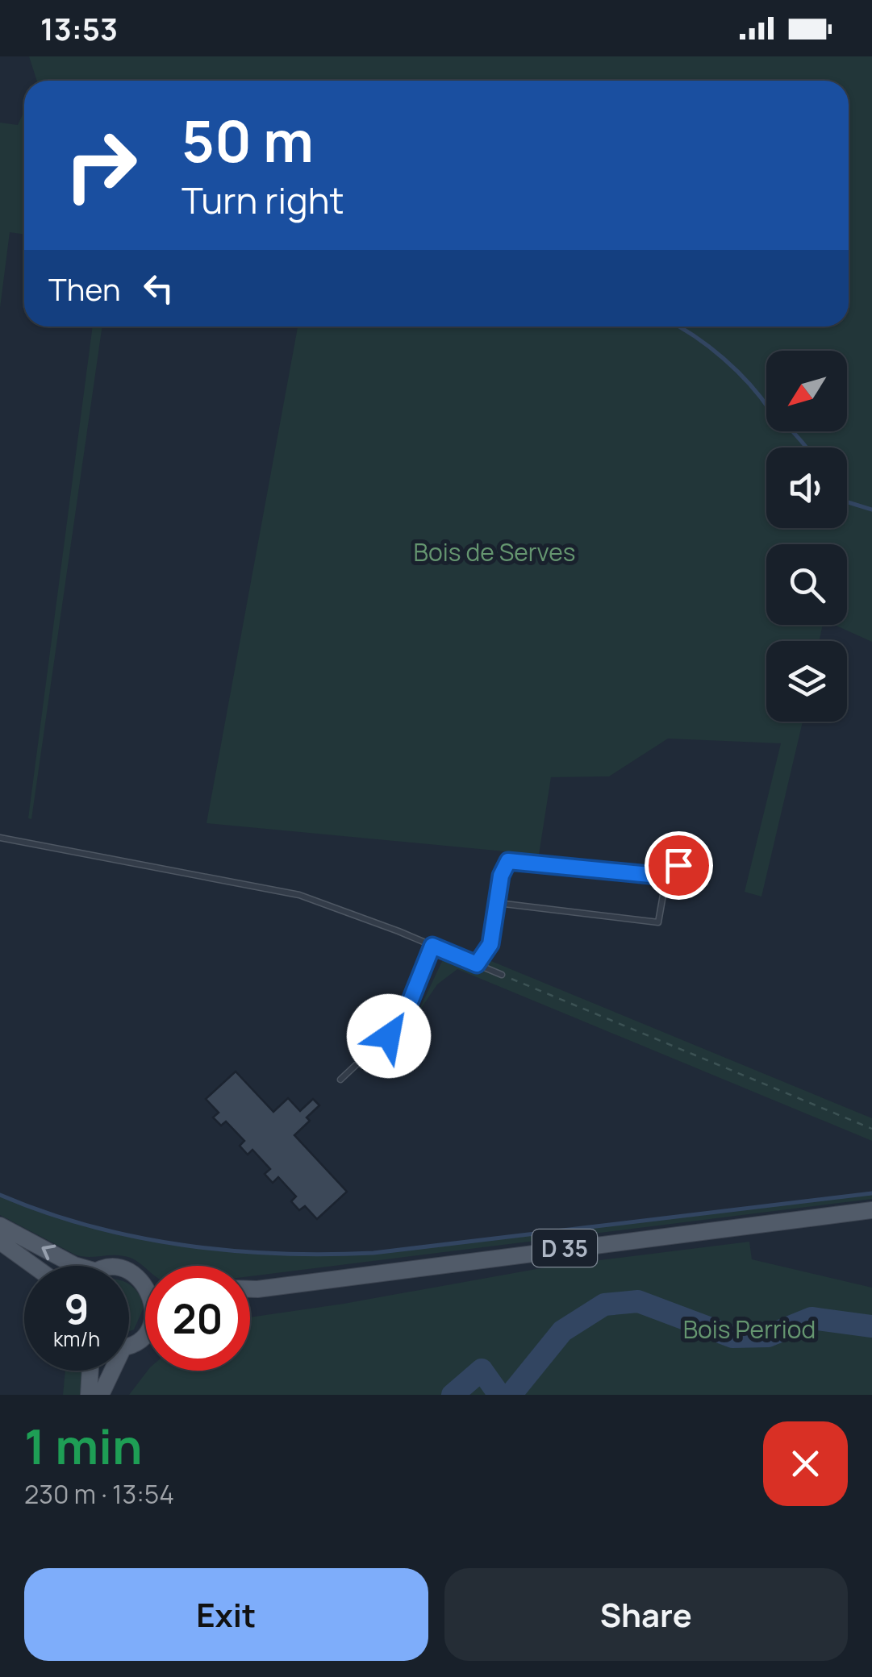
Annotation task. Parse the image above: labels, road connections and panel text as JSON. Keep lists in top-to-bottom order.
{
  "streets": {
    "main road": ["D 35"]
  },
  "parks": ["Bois de Serves", "Bois Perriod"],
  "north": "bottom left",
  "page": {
    "status": "13:53",
    "turn": ["50 m", "Turn right"],
    "then": "Then",
    "speed": "9 km/h",
    "limit": "20",
    "heading": ["1 min", "230 m · 13:54"],
    "buttons": ["Exit", "Share"]
  }
}
